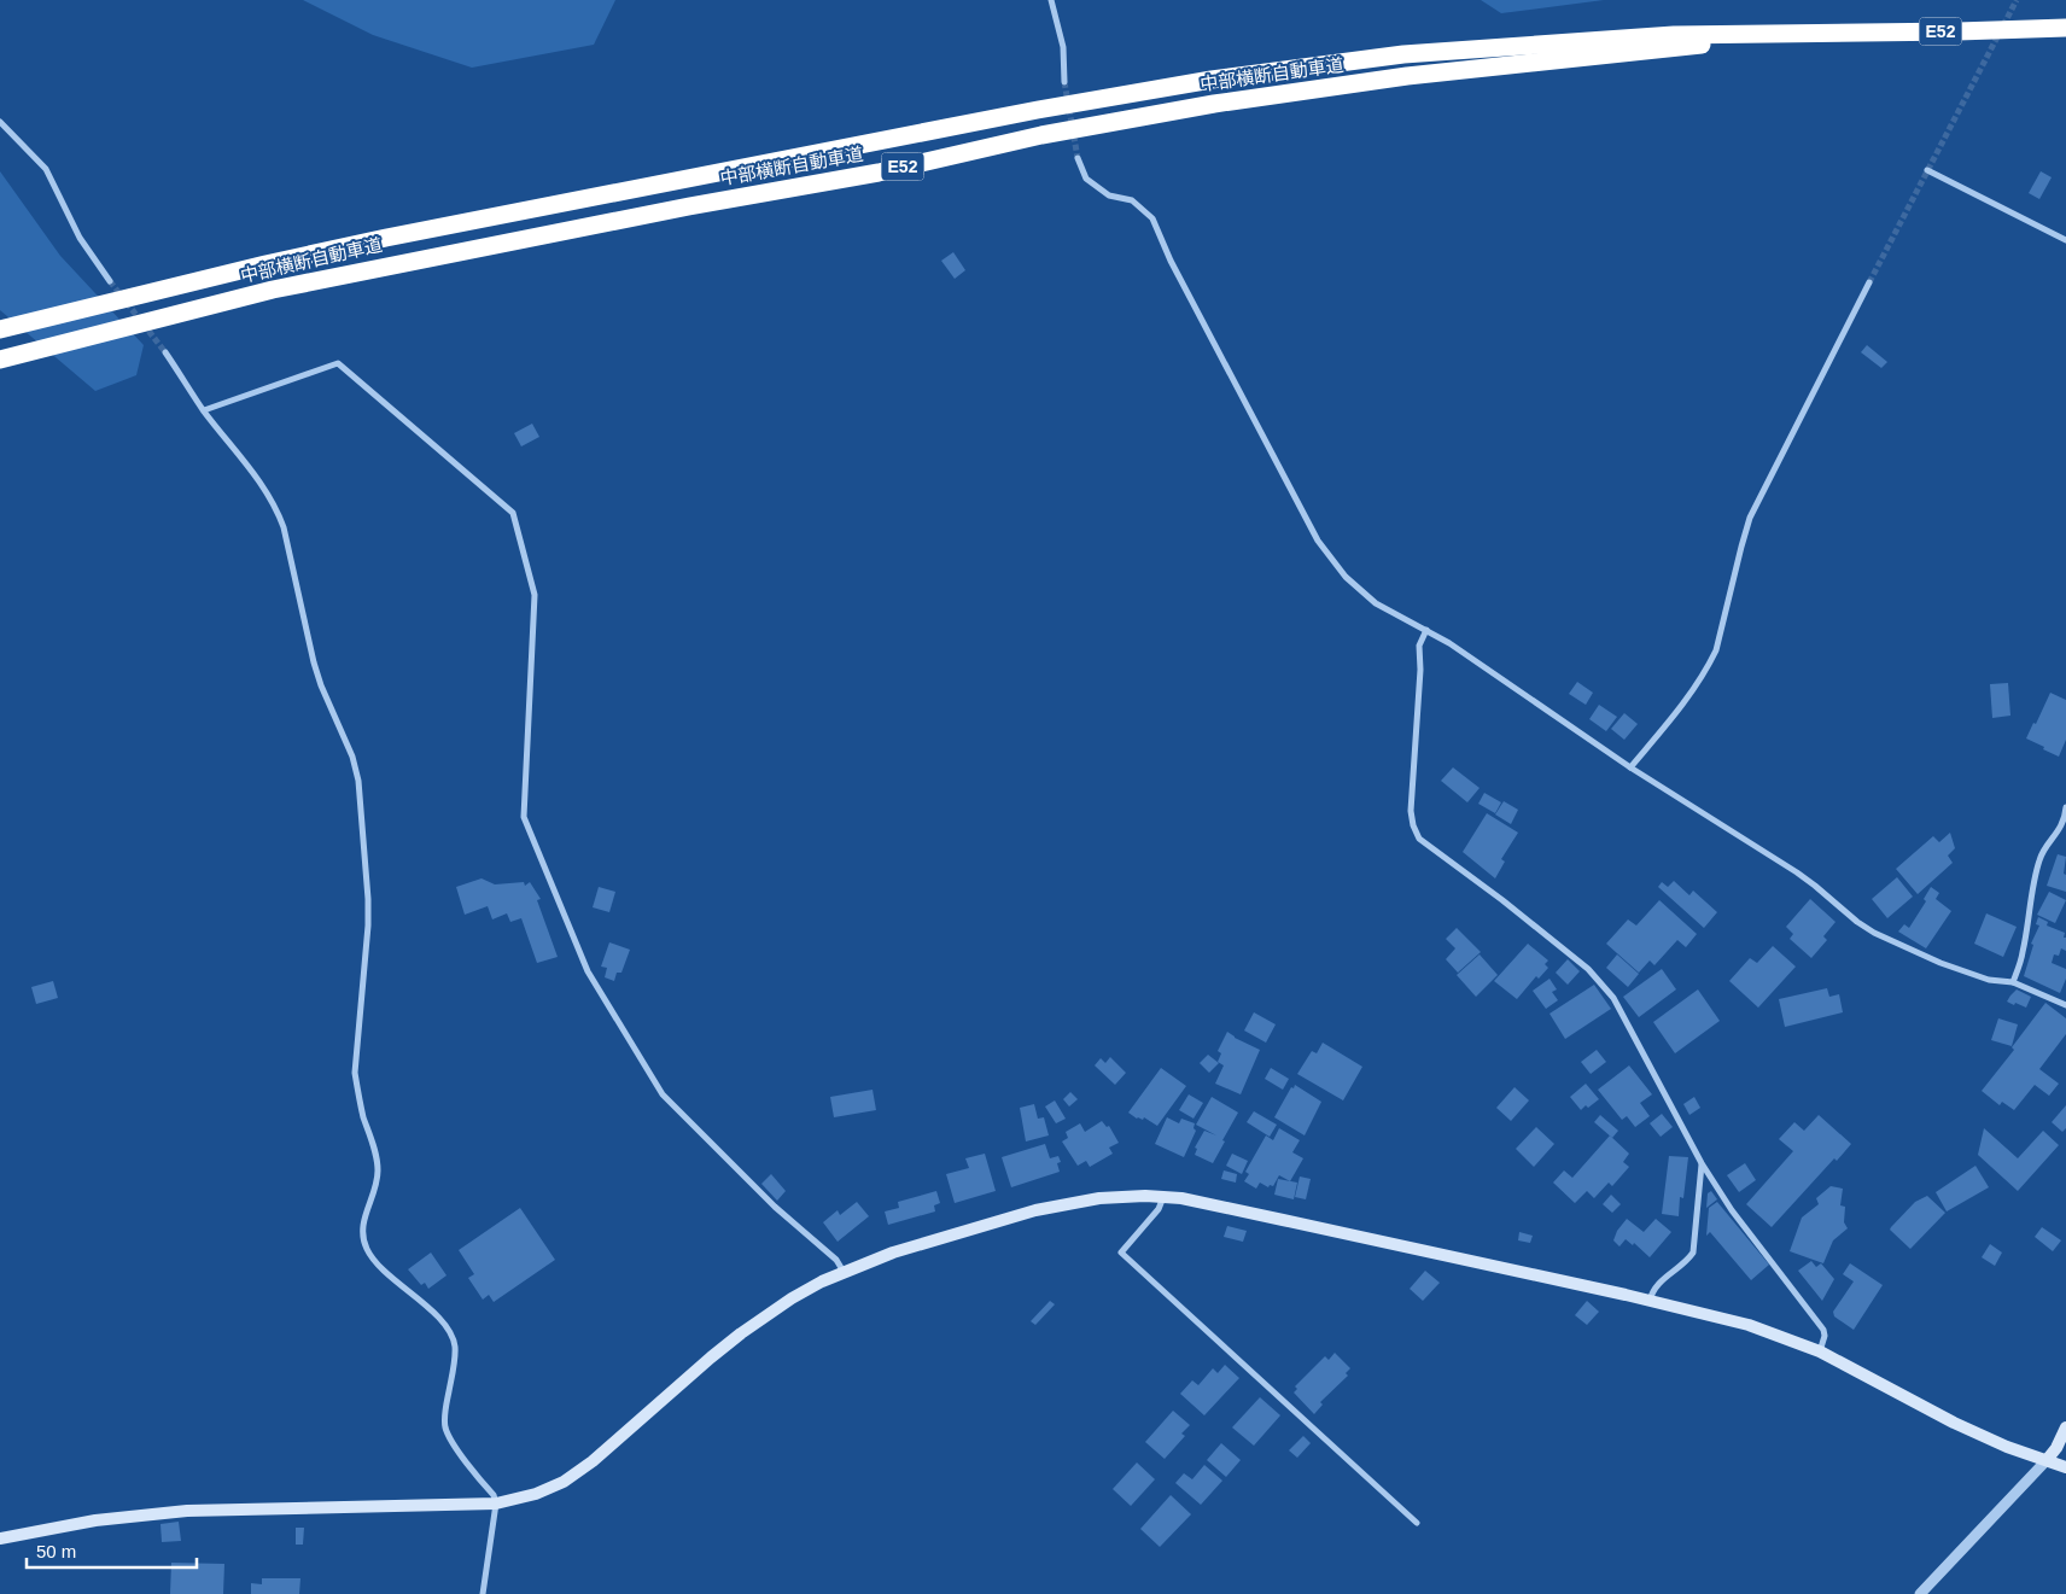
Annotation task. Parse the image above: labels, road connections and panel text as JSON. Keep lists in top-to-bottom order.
{
  "streets": {
    "highway": ["E52", "中部横断自動車道"]
  },
  "scale_bar": "50 m"
}
